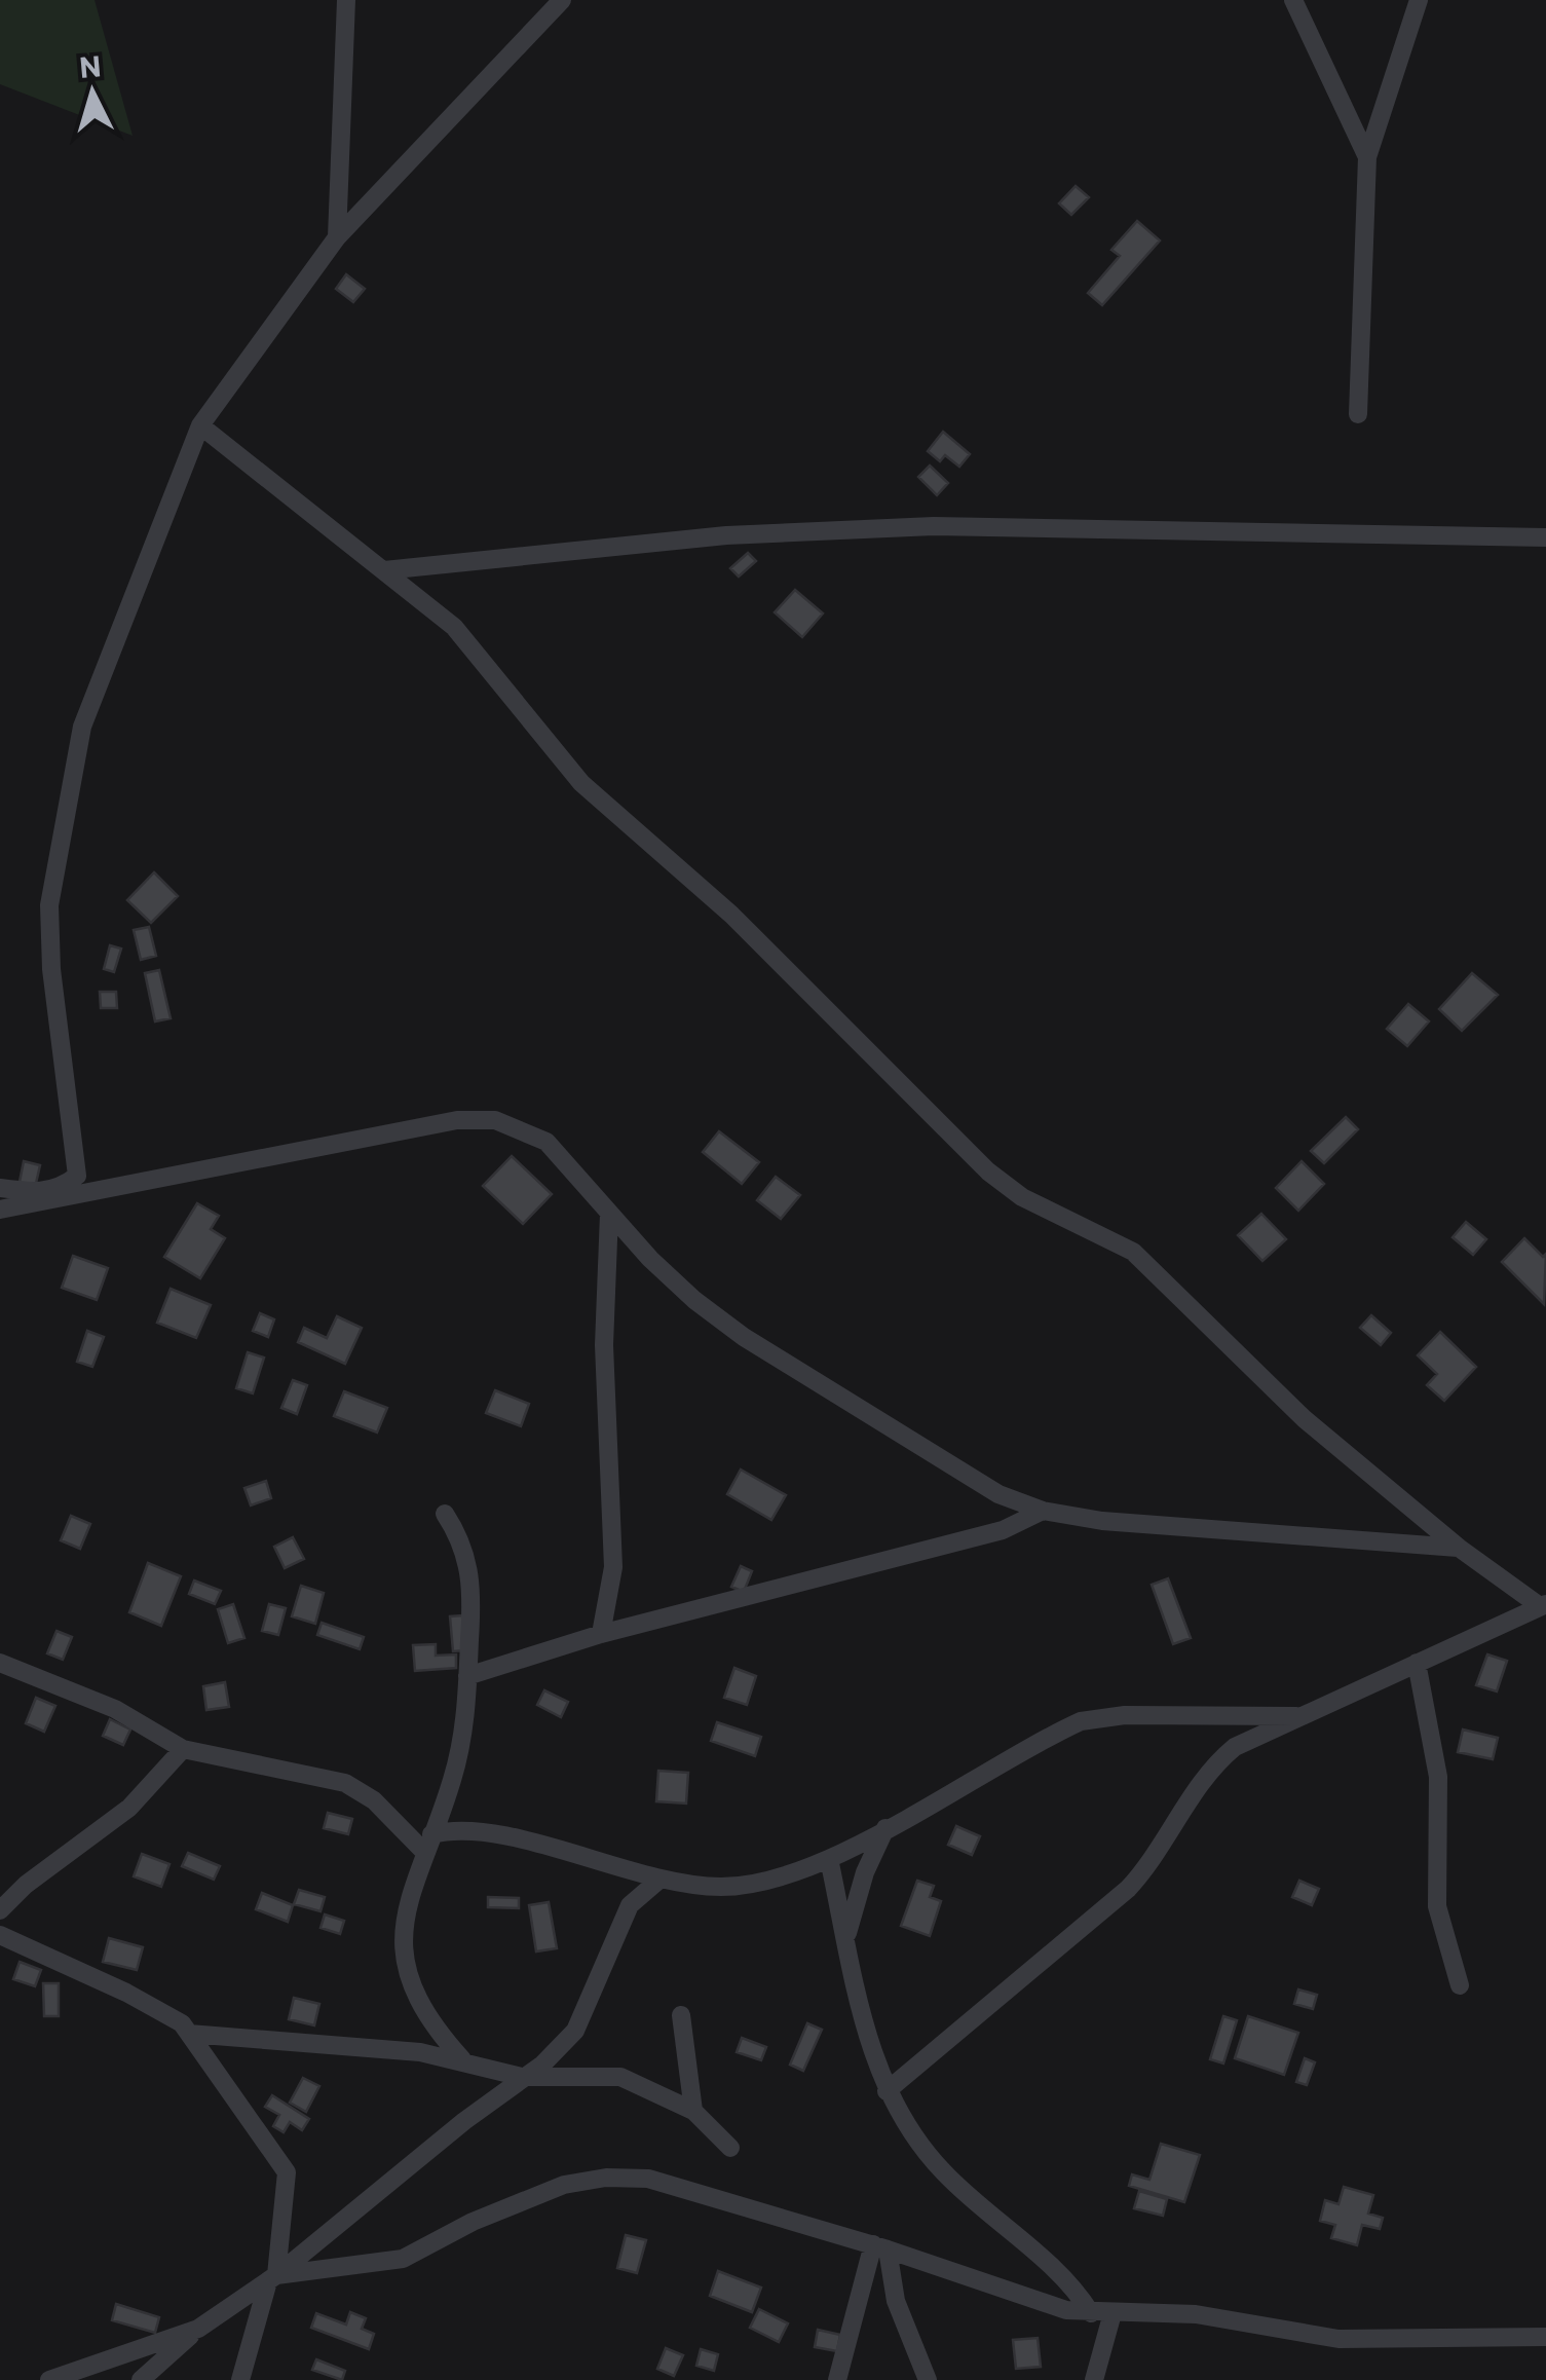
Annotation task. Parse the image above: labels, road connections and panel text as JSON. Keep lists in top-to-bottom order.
{
  "north": "top"
}
